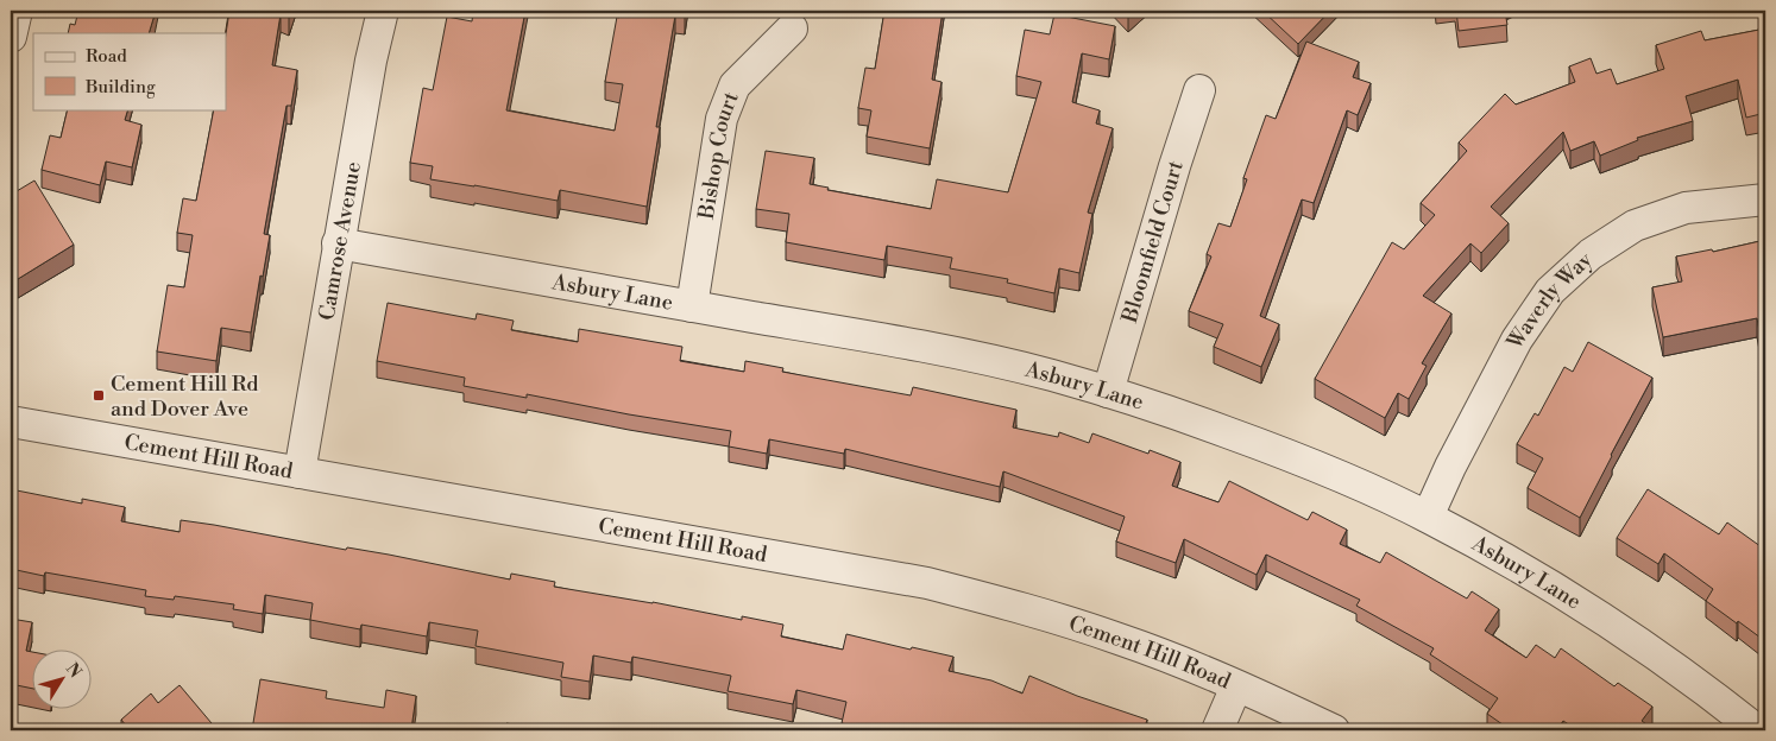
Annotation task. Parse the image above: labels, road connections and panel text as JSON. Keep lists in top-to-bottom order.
{
  "streets": {
    "street": [
      "Bishop Court",
      "Camrose Avenue",
      "Bloomfield Court",
      "Asbury Lane",
      "Waverly Way",
      "Cement Hill Road"
    ]
  },
  "crossings": [
    ["Bishop Court", "Asbury Lane"],
    ["Camrose Avenue", "Asbury Lane"],
    ["Camrose Avenue", "Cement Hill Road"],
    ["Bloomfield Court", "Asbury Lane"],
    ["Asbury Lane", "Waverly Way"]
  ],
  "places": {
    "transit": ["Cement Hill Rd and Dover Ave"]
  },
  "legend": ["Road", "Building"],
  "north": "top right"
}
